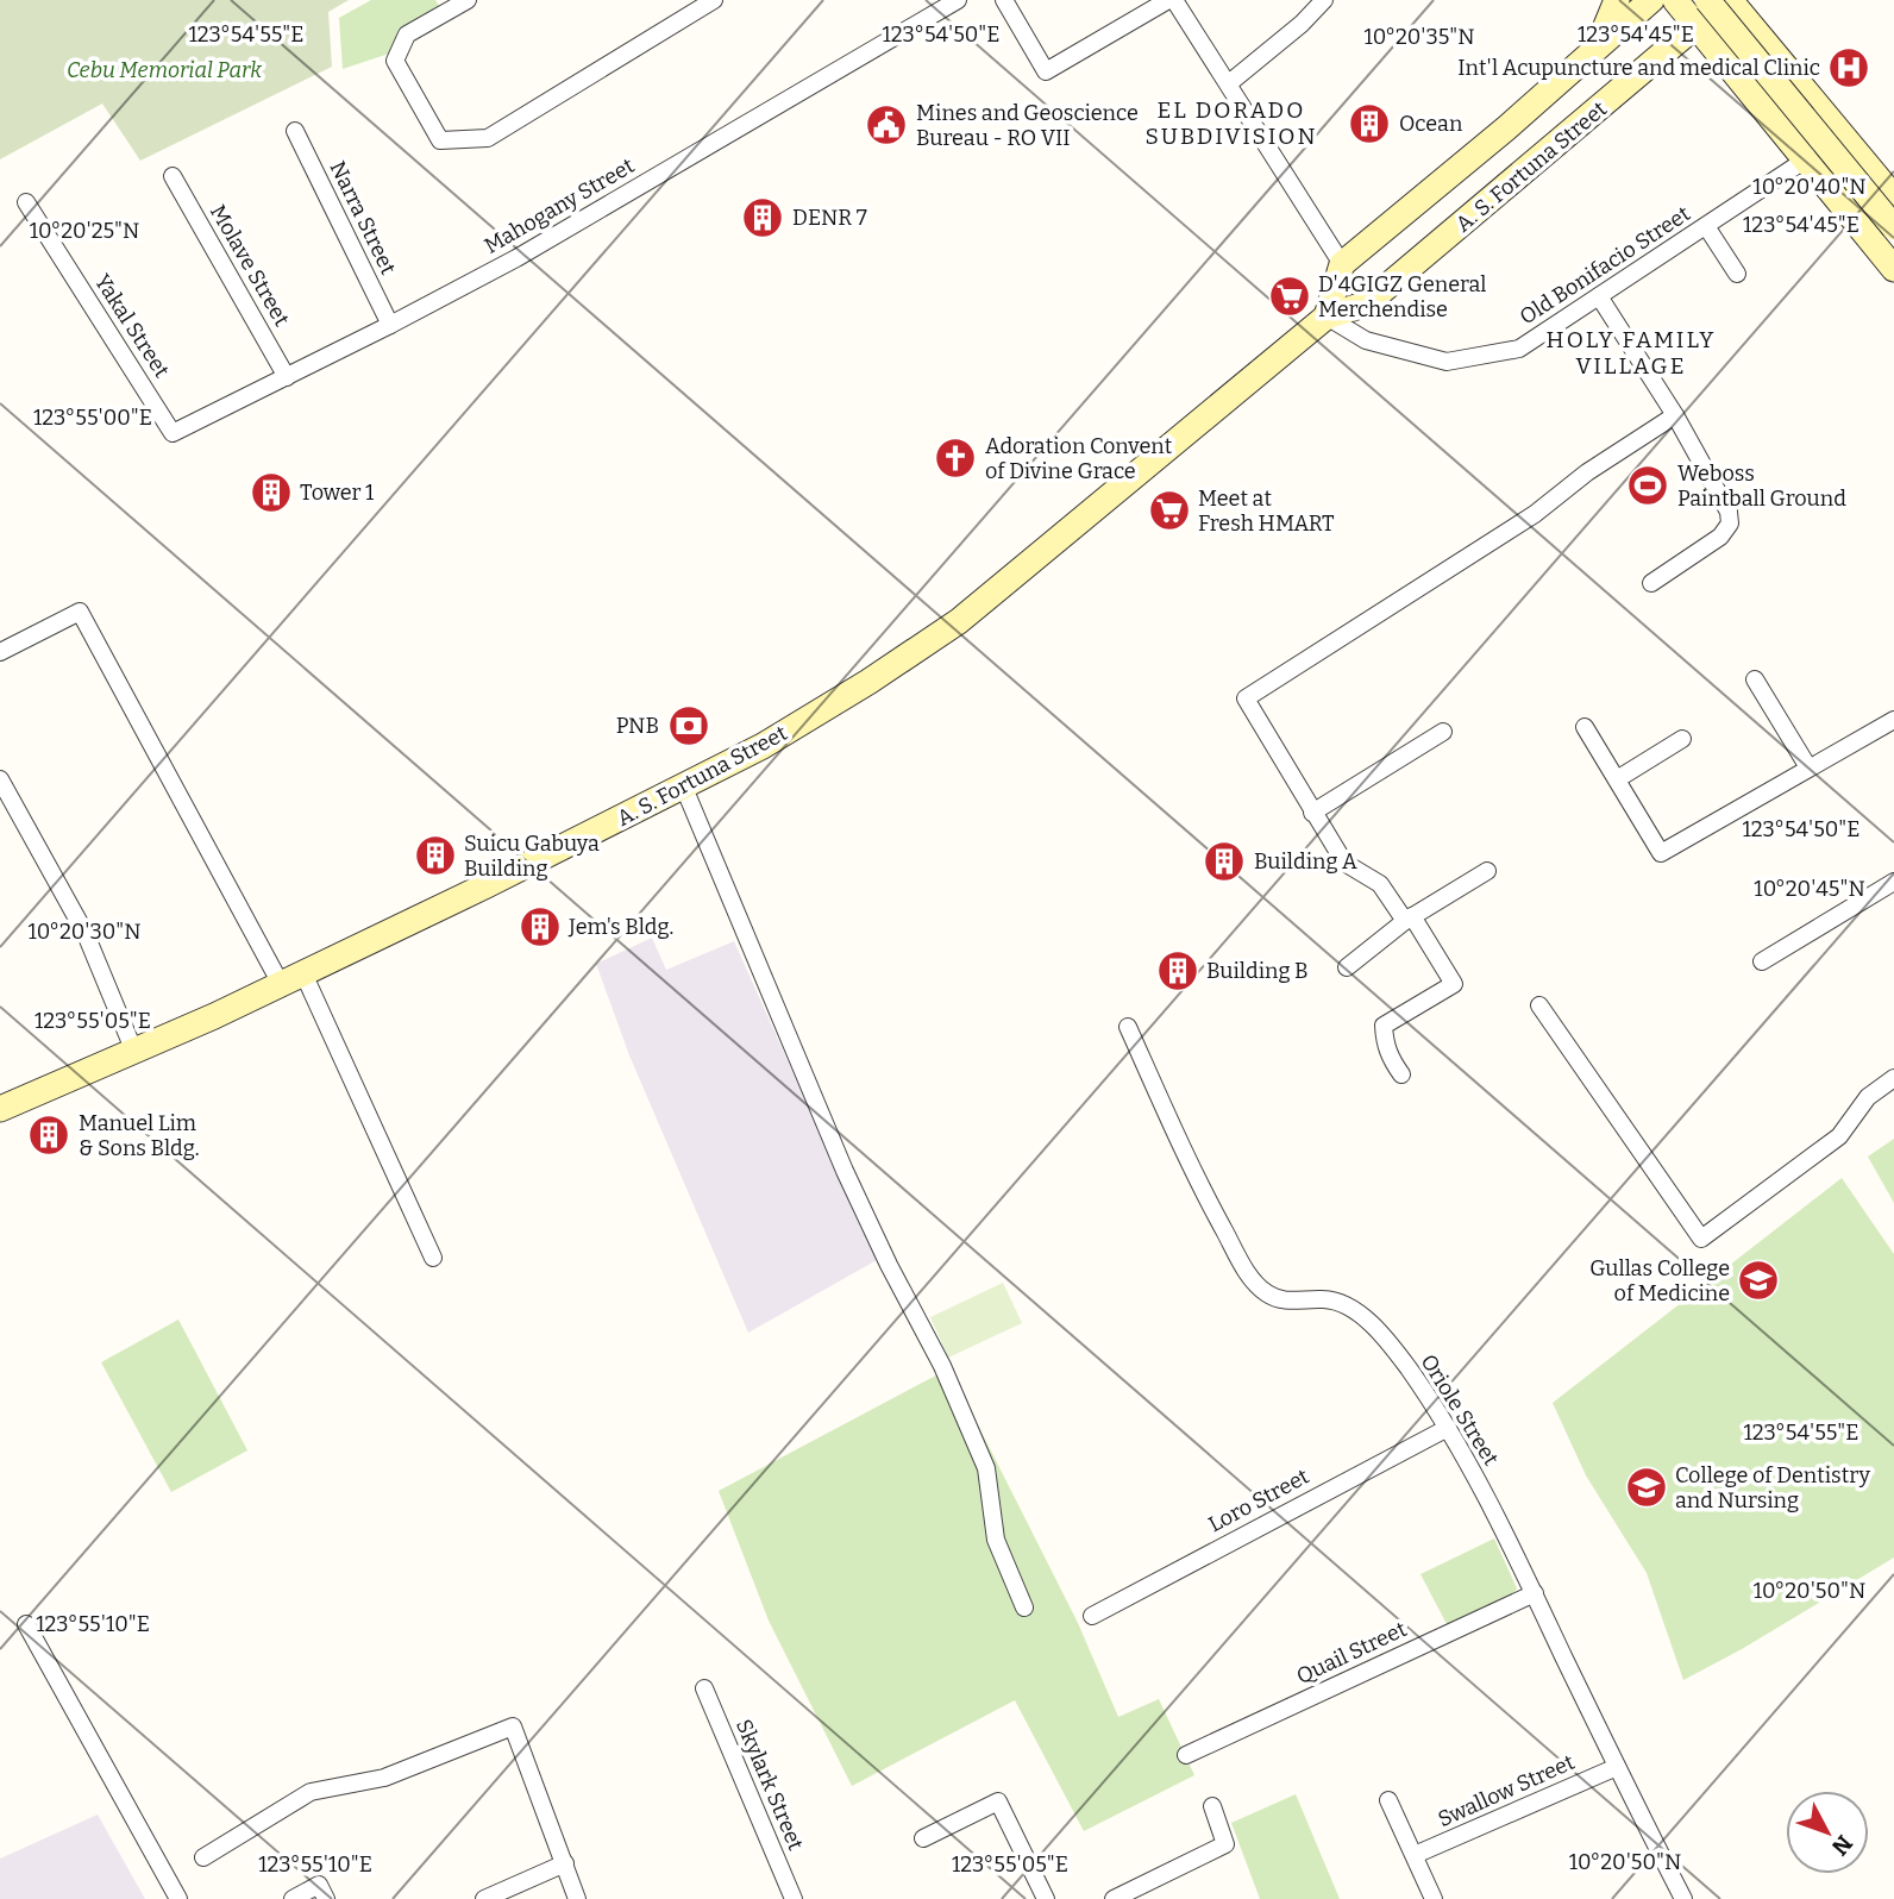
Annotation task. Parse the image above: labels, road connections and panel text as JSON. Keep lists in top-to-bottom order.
{
  "streets": {
    "main road": ["A. S. Fortuna Street"],
    "street": [
      "Mahogany Street",
      "Narra Street",
      "Molave Street",
      "Old Bonifacio Street",
      "Yakal Street",
      "Oriole Street",
      "Loro Street",
      "Quail Street",
      "Skylark Street",
      "Swallow Street"
    ]
  },
  "crossings": [
    ["A. S. Fortuna Street", "Old Bonifacio Street"],
    ["Mahogany Street", "Narra Street"],
    ["Mahogany Street", "Molave Street"],
    ["Mahogany Street", "Yakal Street"],
    ["Oriole Street", "Loro Street"],
    ["Oriole Street", "Quail Street"],
    ["Oriole Street", "Swallow Street"]
  ],
  "districts": ["EL DORADO SUBDIVISION", "HOLY FAMILY VILLAGE"],
  "parks": ["Cebu Memorial Park"],
  "places": {
    "hospital": ["Int'l Acupuncture and medical Clinic"],
    "building": [
      "Ocean",
      "DENR 7",
      "Tower 1",
      "Suicu Gabuya Building",
      "Building A",
      "Jem's Bldg.",
      "Building B",
      "Manuel Lim & Sons Bldg."
    ],
    "public building": ["Mines and Geoscience Bureau - RO VII"],
    "supermarket": ["D'4GIGZ General Merchendise", "Meet at Fresh HMART"],
    "church": ["Adoration Convent of Divine Grace"],
    "sports": ["Weboss Paintball Ground"],
    "bank": ["PNB"],
    "school or university": ["Gullas College of Medicine", "College of Dentistry and Nursing"]
  },
  "north": "bottom right",
  "coordinates": [
    "123°54'55\"E",
    "123°54'50\"E",
    "123°54'45\"E",
    "10°20'35\"N",
    "10°20'40\"N",
    "10°20'25\"N",
    "123°55'00\"E",
    "10°20'45\"N",
    "10°20'30\"N",
    "123°55'05\"E",
    "10°20'50\"N",
    "123°55'10\"E"
  ]
}
